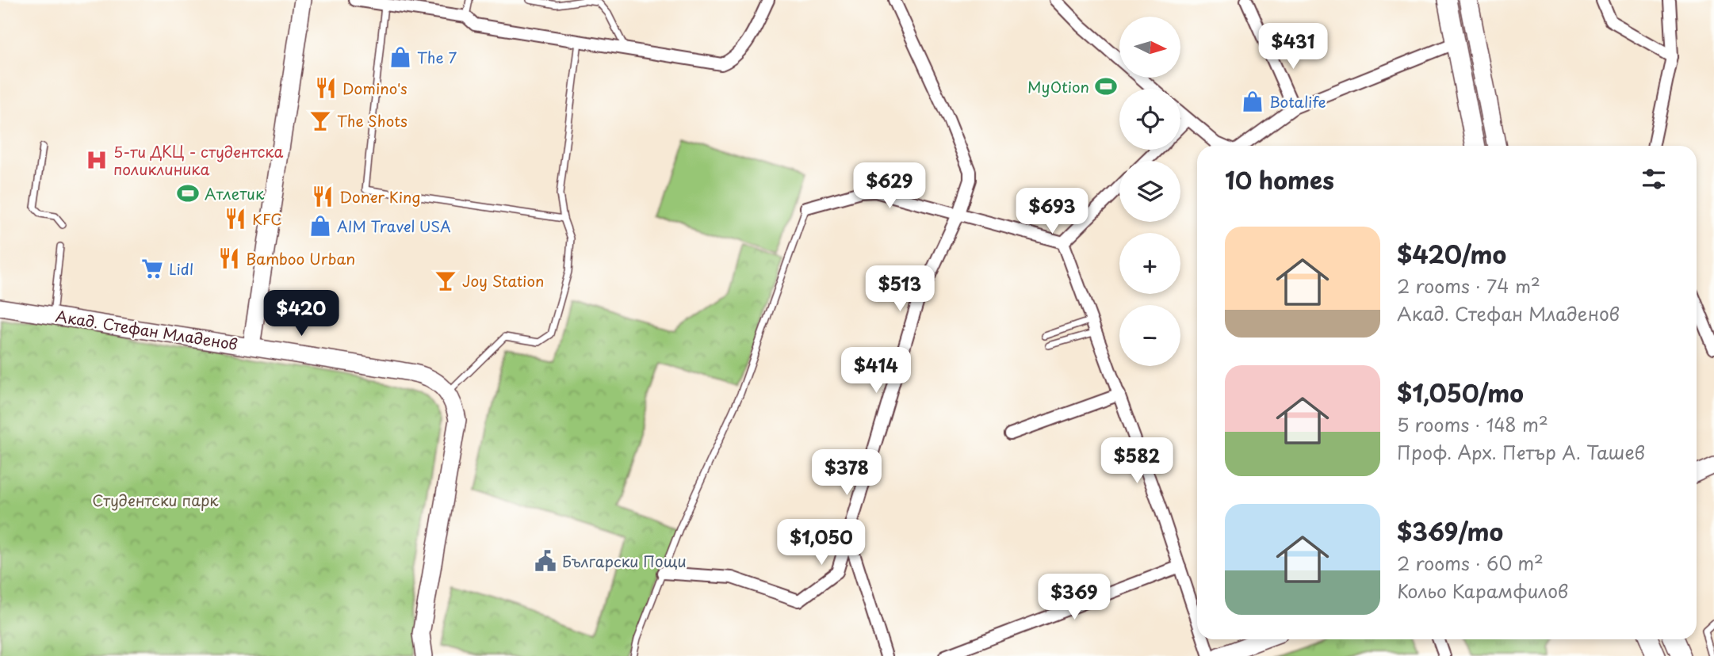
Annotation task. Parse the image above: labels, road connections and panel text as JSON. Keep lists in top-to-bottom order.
{
  "streets": {
    "street": ["Акад. Стефан Младенов"]
  },
  "parks": ["Студентски парк"],
  "places": {
    "shop": ["The 7", "Botalife", "AIM Travel USA"],
    "sports": ["MyOtion", "Атлетик"],
    "restaurant": [
      "Domino's",
      "Doner King",
      "KFC",
      "Bamboo Urban"
    ],
    "bar": ["The Shots", "Joy Station"],
    "hospital": ["5-ти ДКЦ - студентска поликлиника"],
    "supermarket": ["Lidl"],
    "public building": ["Български Пощи"]
  },
  "north": "right",
  "page": {
    "map_buttons": ["+", "−"],
    "price": [
      "$431",
      "$629",
      "$693",
      "$513",
      "$420",
      "$414",
      "$582",
      "$378",
      "$1,050",
      "$369"
    ],
    "heading": "10 homes",
    "list": [
      {
        "name": "$420/mo",
        "note": "2 rooms · 74 m² · Акад. Стефан Младенов"
      },
      {
        "name": "$1,050/mo",
        "note": "5 rooms · 148 m² · Проф. Арх. Петър А. Ташев"
      },
      {
        "name": "$369/mo",
        "note": "2 rooms · 60 m² · Кольо Карамфилов"
      }
    ]
  }
}
